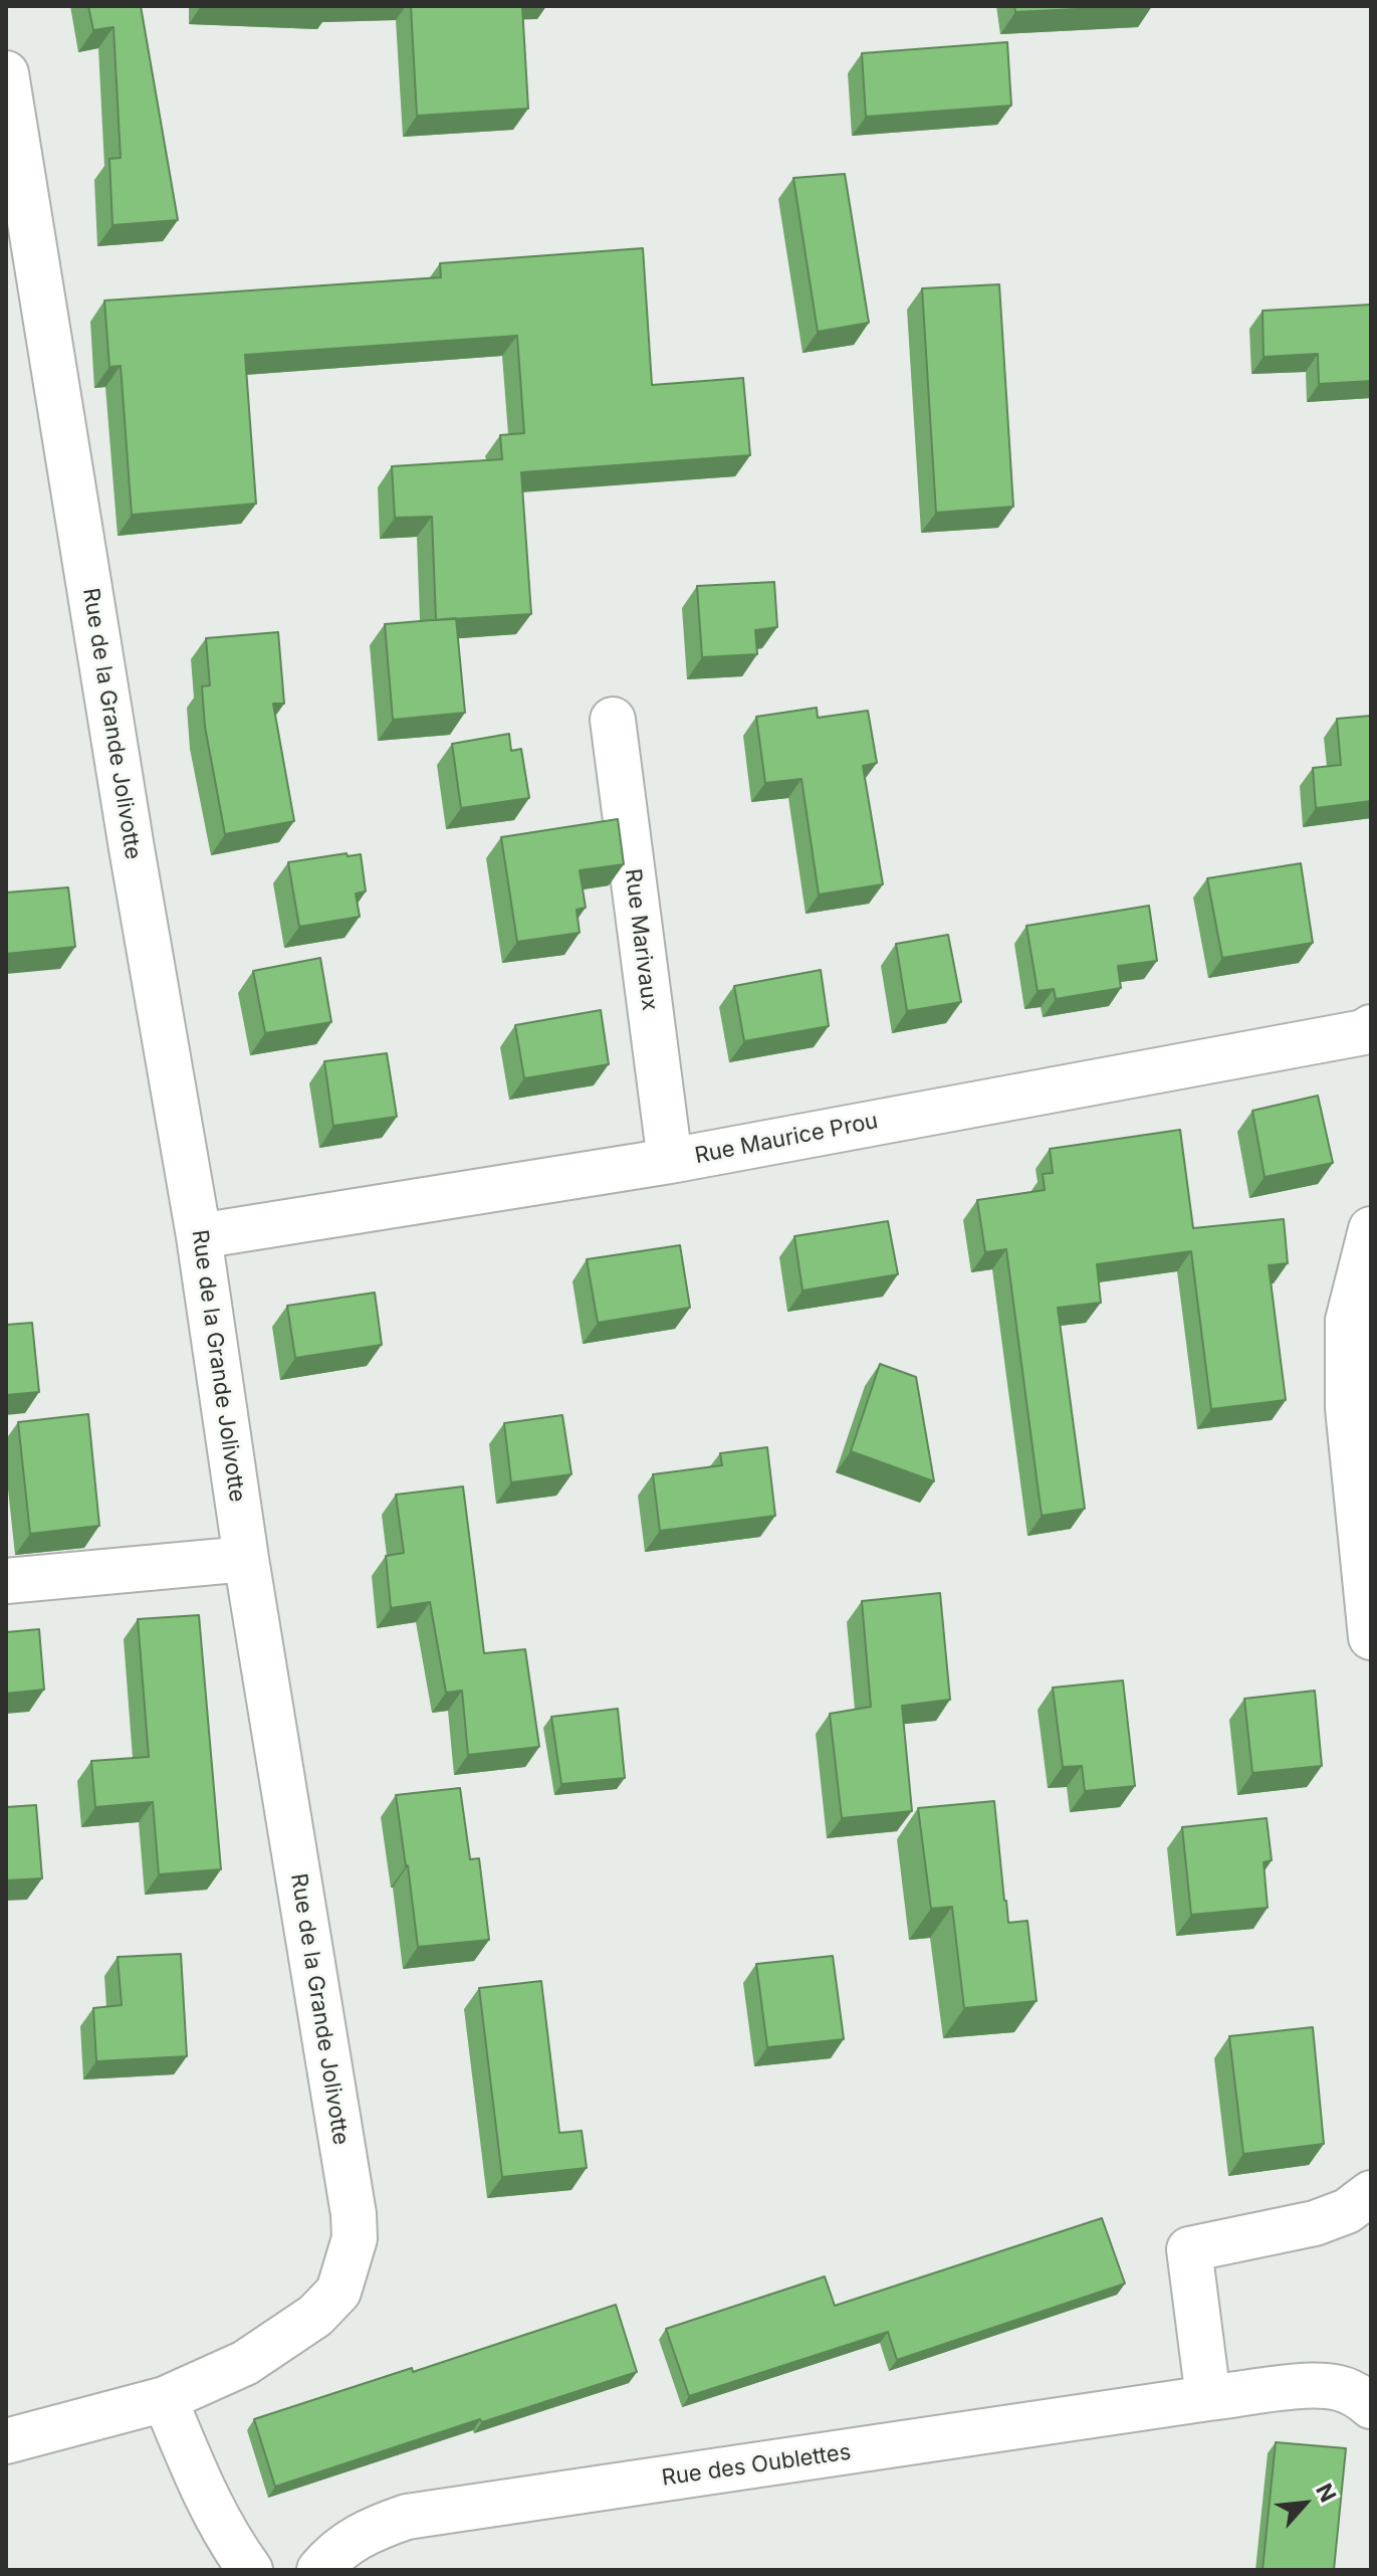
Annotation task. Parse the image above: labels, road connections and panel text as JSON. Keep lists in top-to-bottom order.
{
  "streets": {
    "street": [
      "Rue de la Grande Jolivotte",
      "Rue Marivaux",
      "Rue Maurice Prou",
      "Rue des Oublettes"
    ]
  },
  "crossings": [
    ["Rue de la Grande Jolivotte", "Rue Maurice Prou"],
    ["Rue Marivaux", "Rue Maurice Prou"]
  ],
  "north": "top right"
}
